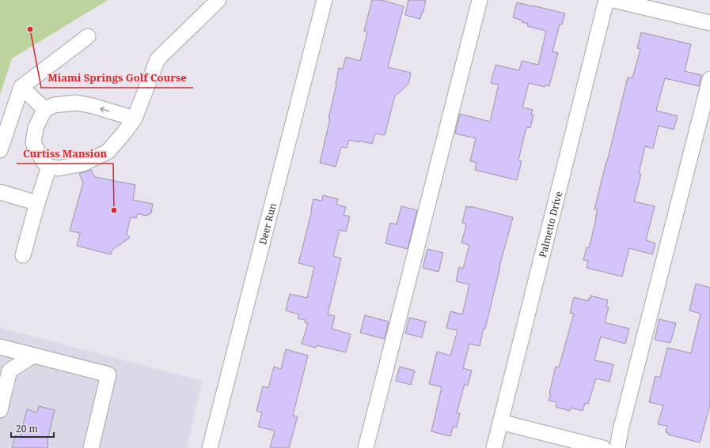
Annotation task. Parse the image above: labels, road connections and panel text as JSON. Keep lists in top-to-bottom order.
{
  "streets": {
    "street": ["Deer Run", "Palmetto Drive"]
  },
  "places": ["Miami Springs Golf Course", "Curtiss Mansion"],
  "scale_bar": "20 m"
}
